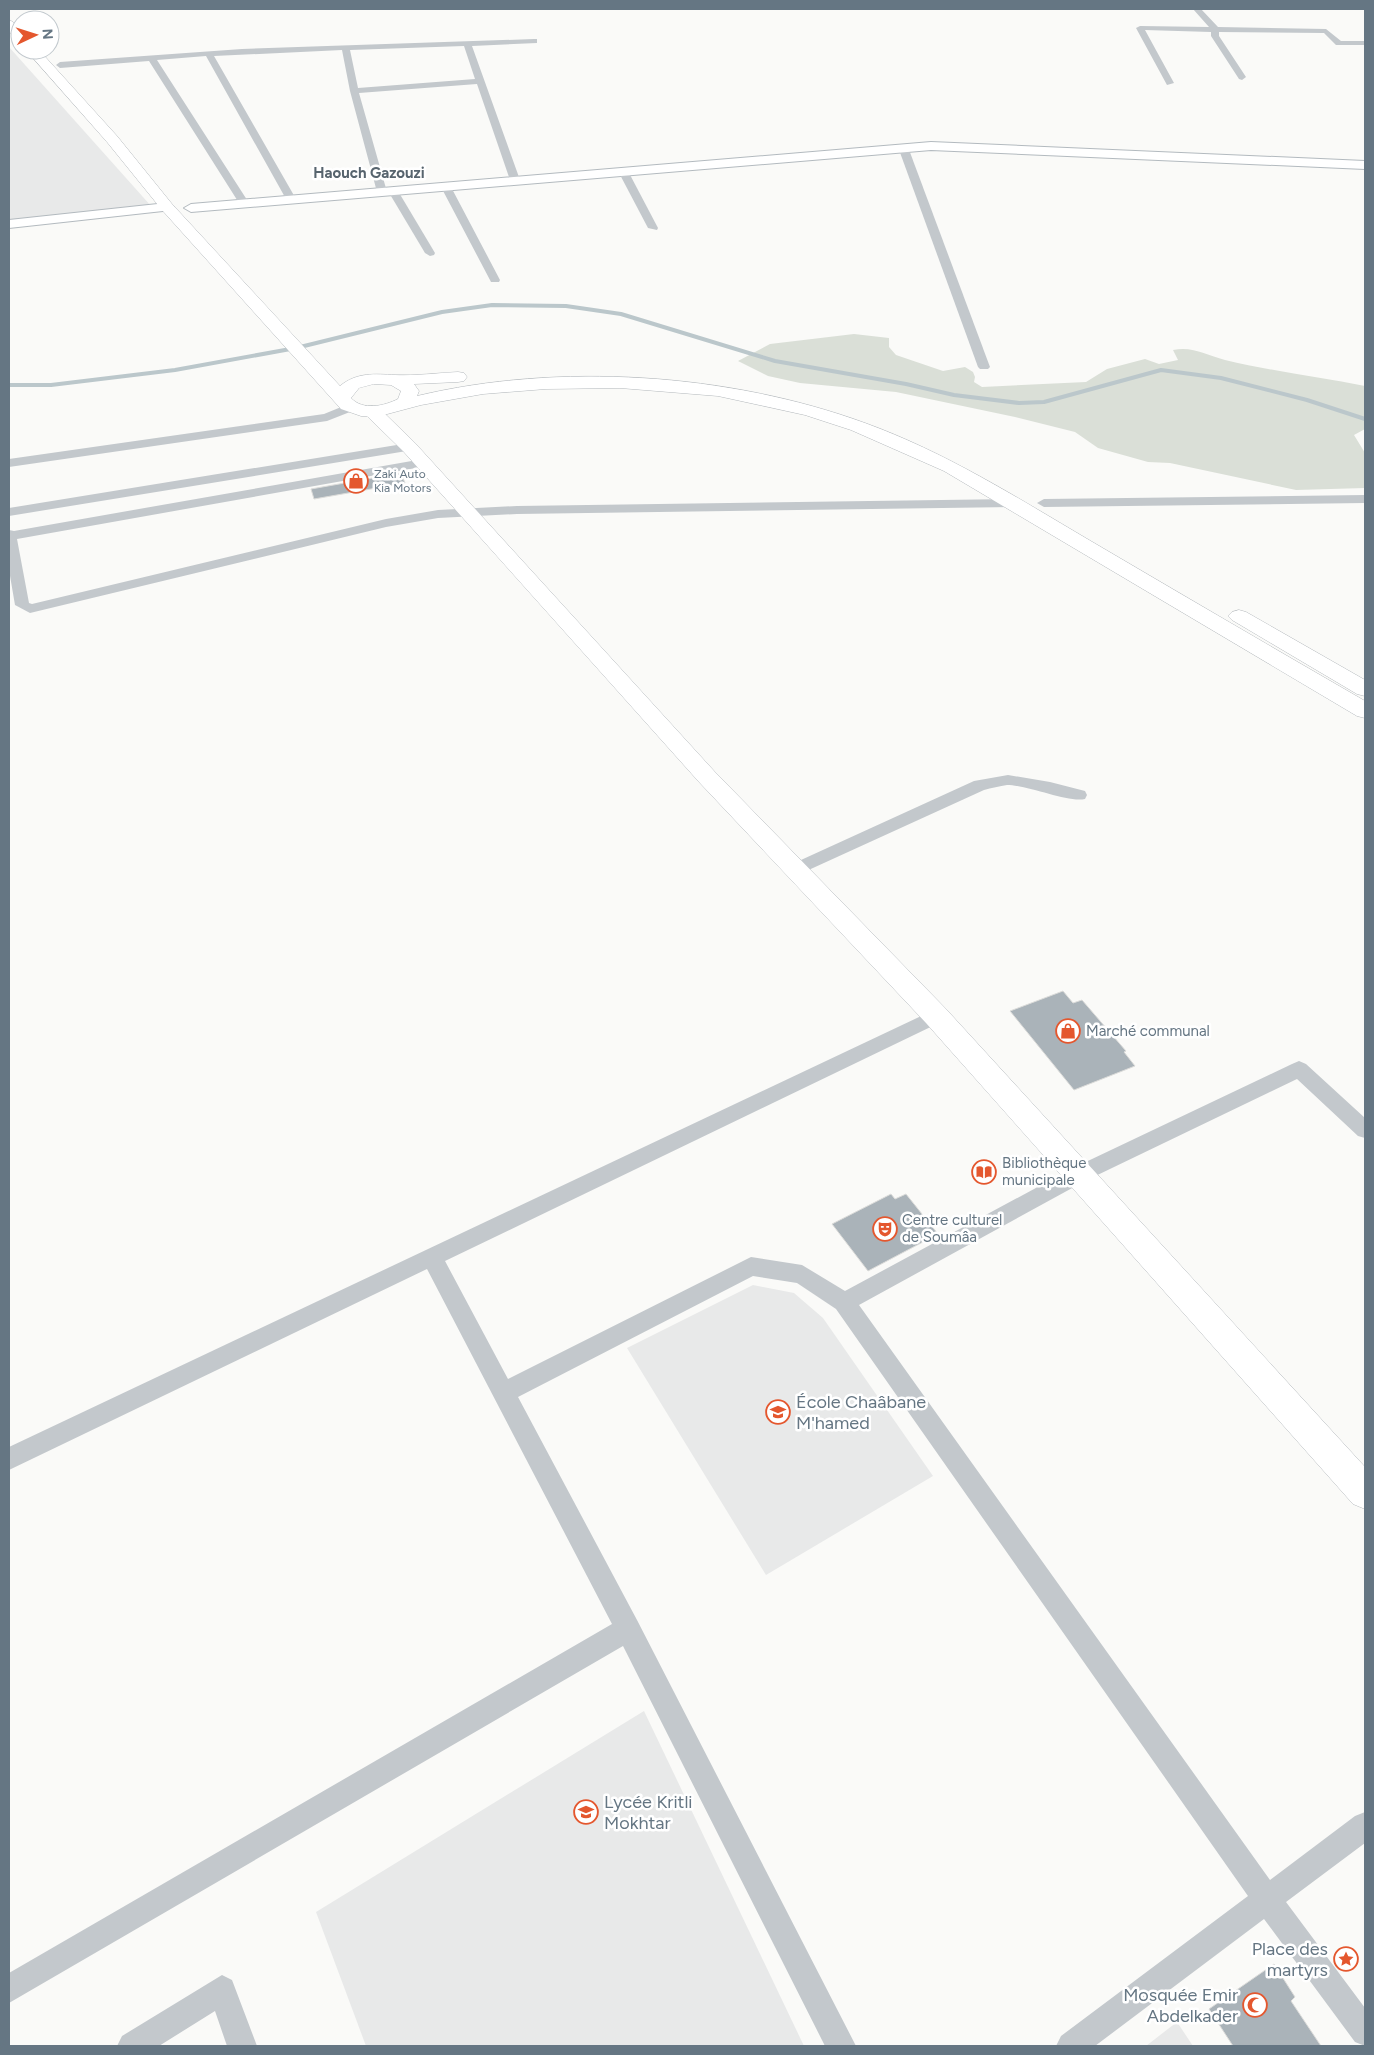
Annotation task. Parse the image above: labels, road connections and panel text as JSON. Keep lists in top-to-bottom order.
{
  "districts": ["Haouch Gazouzi"],
  "places": {
    "shop": ["Zaki Auto Kia Motors", "Marché communal"],
    "library": ["Bibliothèque municipale"],
    "theatre": ["Centre culturel de Soumâa"],
    "school or university": ["École Chaâbane M'hamed", "Lycée Kritli Mokhtar"],
    "place": ["Place des martyrs"],
    "mosque": ["Mosquée Emir Abdelkader"]
  },
  "north": "right"
}
